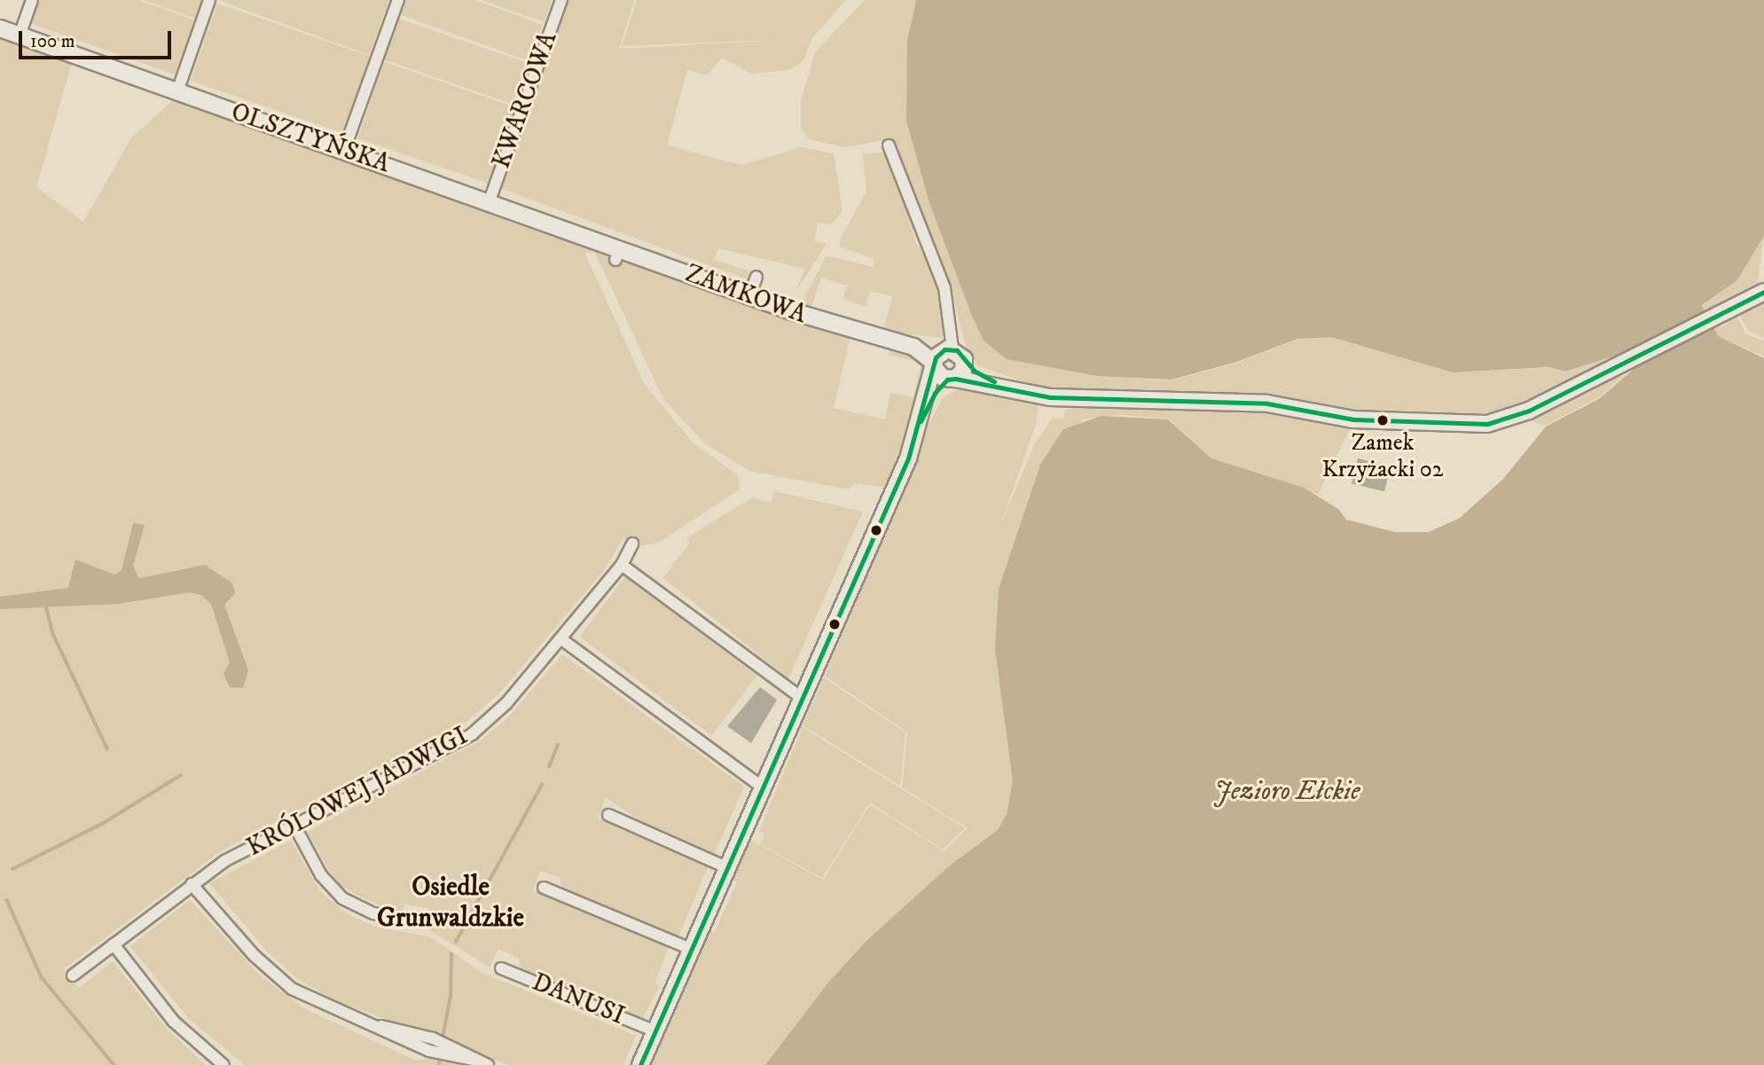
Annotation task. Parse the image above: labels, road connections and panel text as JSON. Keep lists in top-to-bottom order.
{
  "streets": {
    "street": [
      "KWARCOWA",
      "OLSZTYŃSKA",
      "ZAMKOWA",
      "KRÓLOWEJ JADWIGI",
      "DANUSI"
    ]
  },
  "crossings": [
    ["KWARCOWA", "OLSZTYŃSKA"],
    ["OLSZTYŃSKA", "ZAMKOWA"]
  ],
  "districts": ["Osiedle Grunwaldzkie"],
  "water": ["Jezioro Ełckie"],
  "places": ["Zamek Krzyżacki 02"],
  "scale_bar": "100 m"
}
